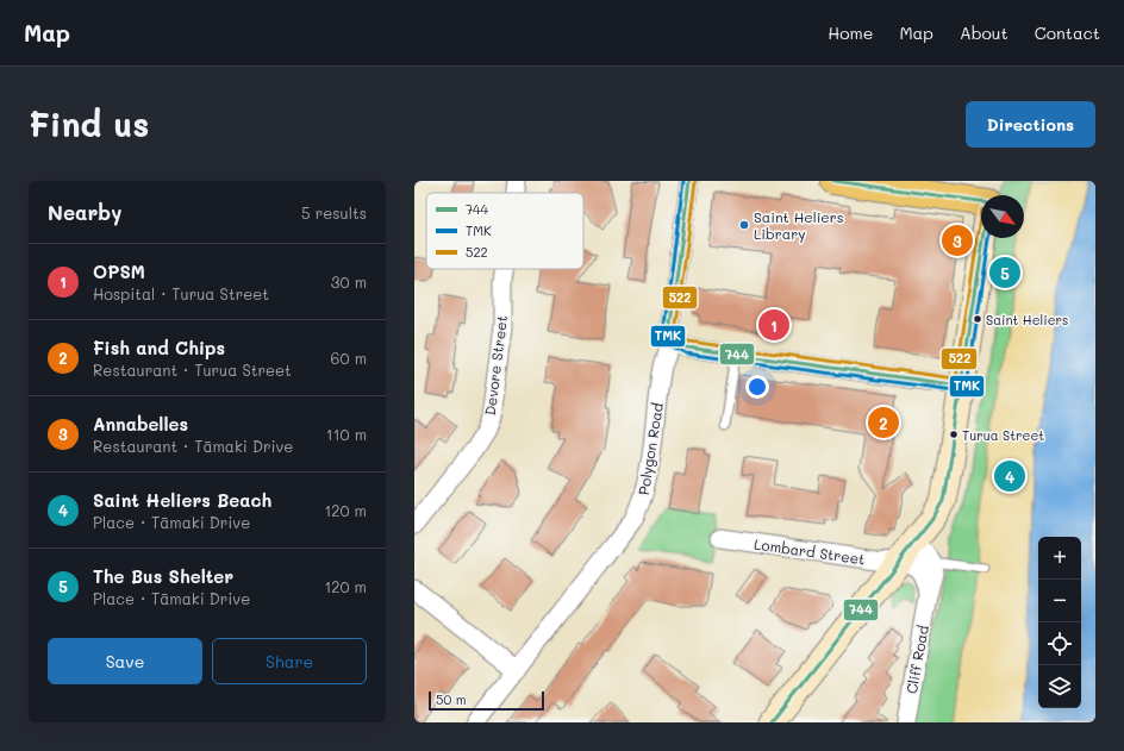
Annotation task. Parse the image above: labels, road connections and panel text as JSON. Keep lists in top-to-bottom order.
{
  "streets": {
    "street": [
      "Devore Street",
      "Polygon Road",
      "Lombard Street",
      "Cliff Road"
    ]
  },
  "crossings": [
    ["Lombard Street", "Cliff Road"]
  ],
  "places": ["Saint Heliers Library", "Saint Heliers", "Turua Street"],
  "lines": ["transit line 744", "transit line TMK", "transit line 522"],
  "legend": ["744", "TMK", "522"],
  "scale_bar": "50 m",
  "north": "bottom right",
  "page": {
    "header": "Map",
    "nav": [
      "Home",
      "Map",
      "About",
      "Contact"
    ],
    "buttons": [
      "Directions",
      ["Save", "Share"]
    ],
    "title": "Find us",
    "heading": ["Nearby", "5 results"],
    "pins": [
      "3",
      "5",
      "1",
      "2",
      "4"
    ],
    "list": [
      {
        "mark": "1",
        "name": "OPSM",
        "note": "Hospital · Turua Street",
        "value": "30 m"
      },
      {
        "mark": "2",
        "name": "Fish and Chips",
        "note": "Restaurant · Turua Street",
        "value": "60 m"
      },
      {
        "mark": "3",
        "name": "Annabelles",
        "note": "Restaurant · Tāmaki Drive",
        "value": "110 m"
      },
      {
        "mark": "4",
        "name": "Saint Heliers Beach",
        "note": "Place · Tāmaki Drive",
        "value": "120 m"
      },
      {
        "mark": "5",
        "name": "The Bus Shelter",
        "note": "Place · Tāmaki Drive",
        "value": "120 m"
      }
    ],
    "map_buttons": ["+", "−"],
    "scale": "50 m"
  }
}
